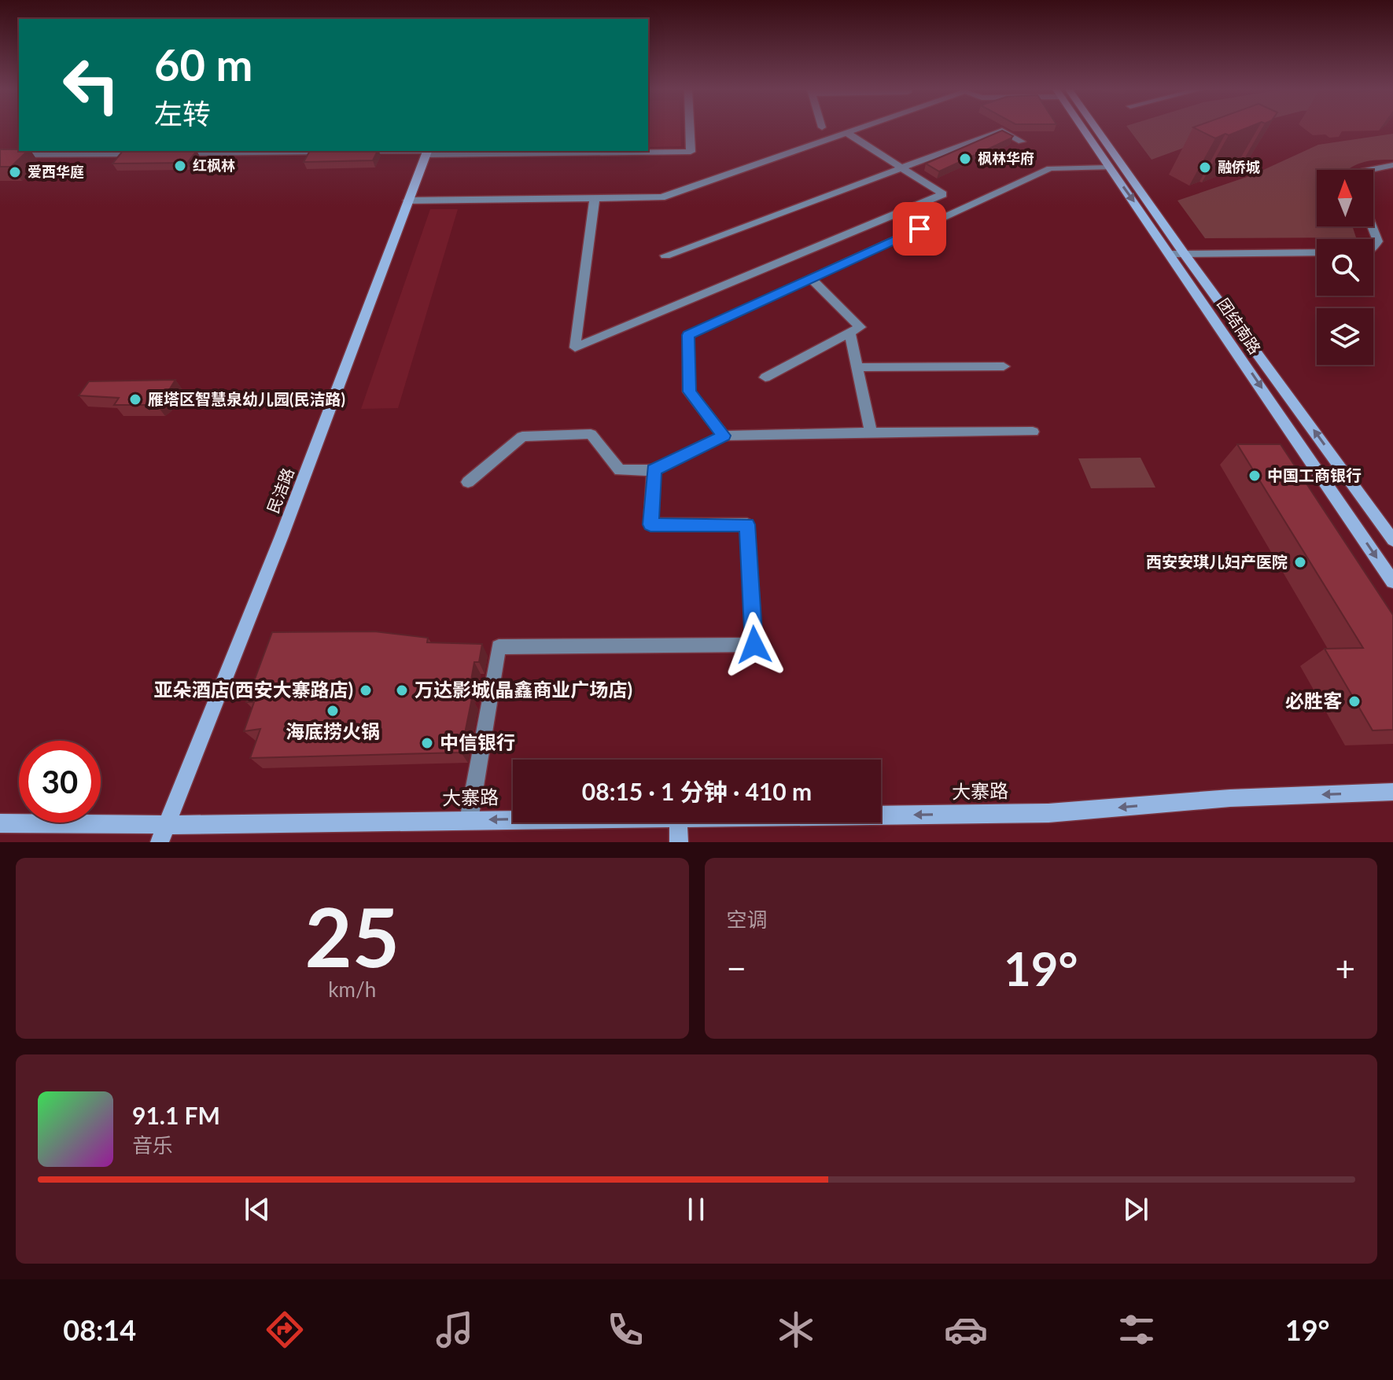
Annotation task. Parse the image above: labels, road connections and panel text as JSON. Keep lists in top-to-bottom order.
{
  "streets": {
    "main road": ["团结南路", "民洁路", "大寨路"]
  },
  "crossings": [
    ["民洁路", "大寨路"]
  ],
  "one_way": ["大寨路"],
  "places": [
    "枫林华府",
    "红枫林",
    "融侨城",
    "爱西华庭",
    "雁塔区智慧泉幼儿园(民洁路)",
    "中国工商银行",
    "西安安琪儿妇产医院",
    "亚朵酒店(西安大寨路店)",
    "万达影城(晶鑫商业广场店)",
    "必胜客",
    "海底捞火锅",
    "中信银行"
  ],
  "north": "top",
  "page": {
    "turn": ["60 m", "左转"],
    "limit": "30",
    "trip": "08:15 · 1 分钟 · 410 m",
    "tile": [
      ["25", "km/h"],
      "空调"
    ],
    "heat": ["−", "19°", "+"],
    "song": ["91.1 FM", "音乐"],
    "tabs": ["08:14", "19°"]
  }
}
